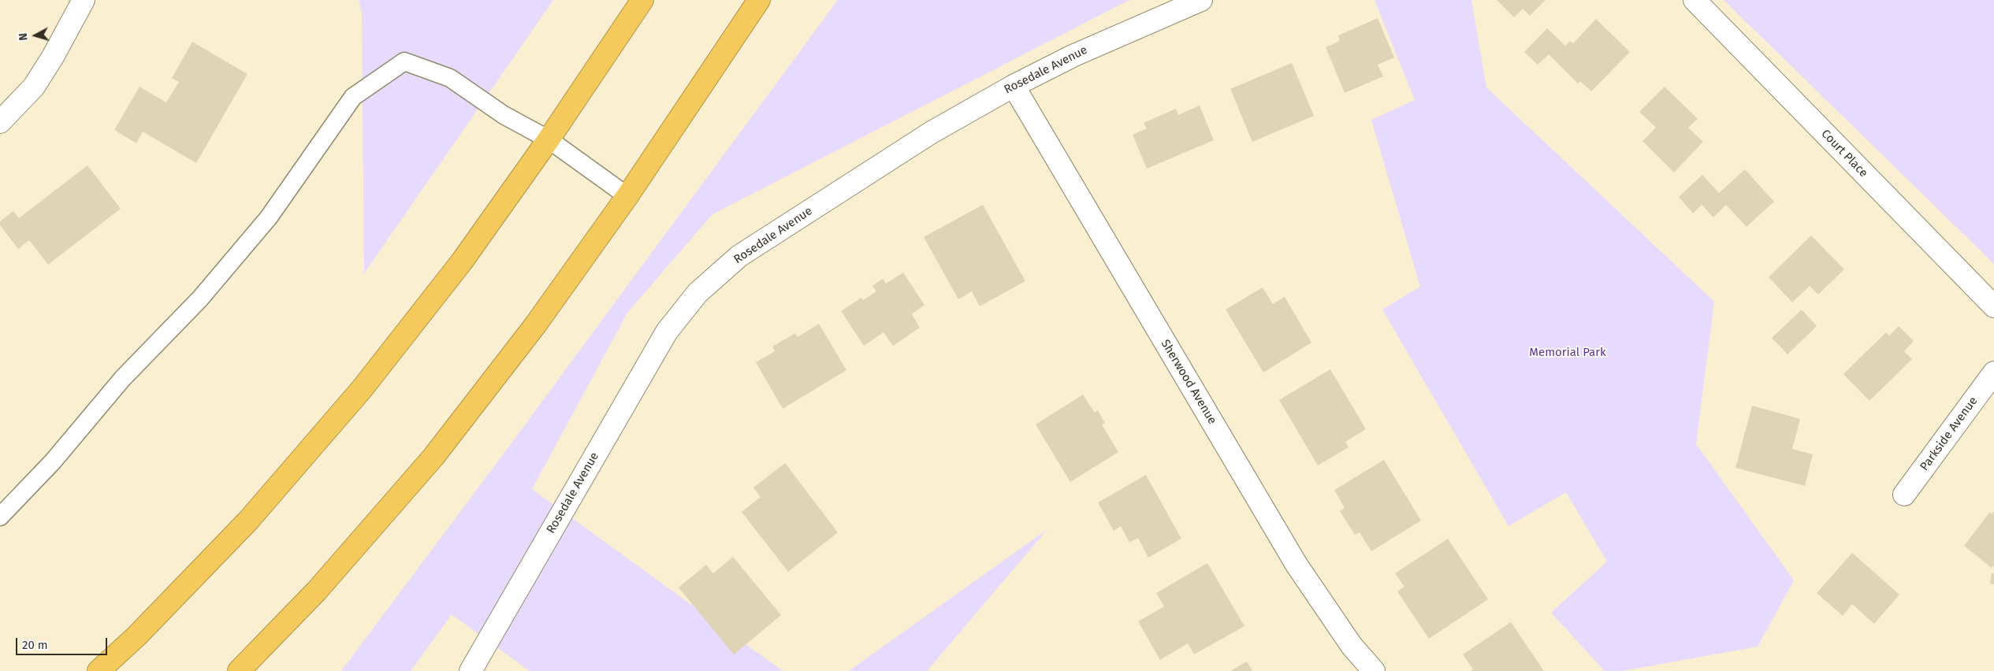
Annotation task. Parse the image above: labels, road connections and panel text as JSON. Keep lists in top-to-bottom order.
{
  "streets": {
    "street": [
      "Rosedale Avenue",
      "Court Place",
      "Sherwood Avenue",
      "Parkside Avenue"
    ]
  },
  "crossings": [
    ["Rosedale Avenue", "Sherwood Avenue"]
  ],
  "parks": ["Memorial Park"],
  "scale_bar": "20 m",
  "north": "left"
}
